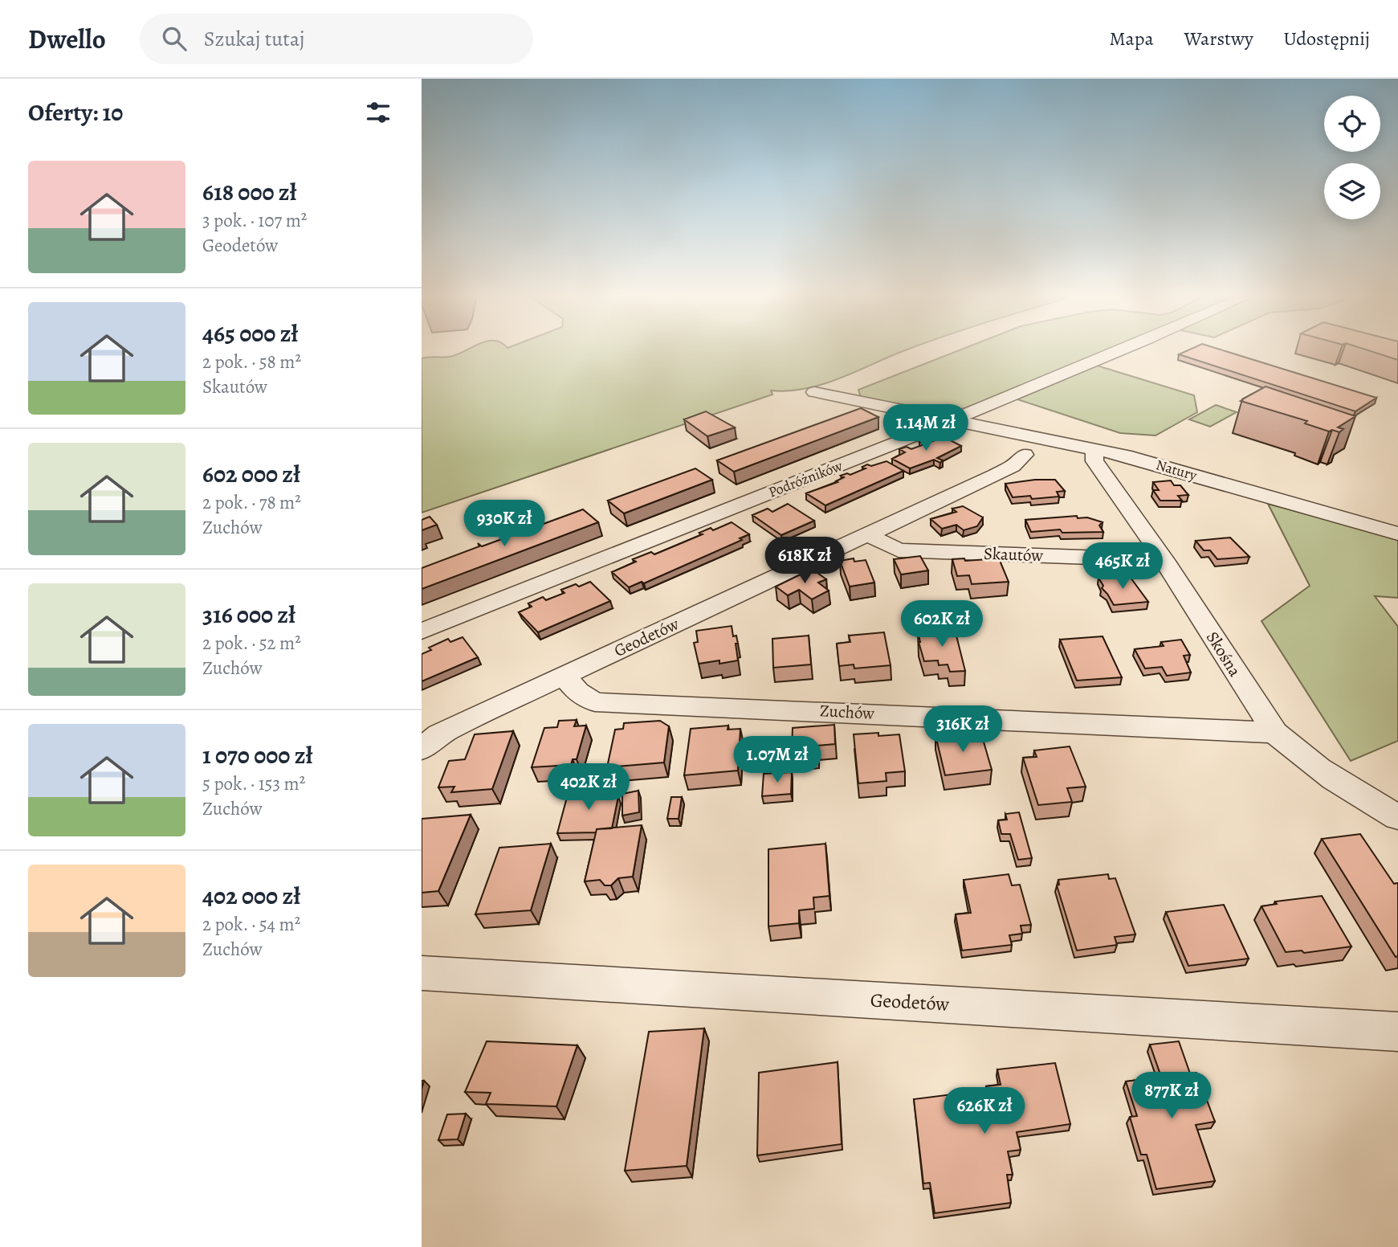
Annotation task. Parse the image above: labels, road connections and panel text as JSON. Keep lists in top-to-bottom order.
{
  "streets": {
    "street": [
      "Natury",
      "Podróżników",
      "Skautów",
      "Geodetów",
      "Skośna",
      "Zuchów"
    ]
  },
  "crossings": [
    ["Natury", "Podróżników"],
    ["Natury", "Skośna"],
    ["Skautów", "Geodetów"],
    ["Skautów", "Skośna"],
    ["Geodetów", "Zuchów"],
    ["Skośna", "Zuchów"]
  ],
  "page": {
    "header": "Dwello",
    "search": "Szukaj tutaj",
    "nav": ["Mapa", "Warstwy", "Udostępnij"],
    "heading": "Oferty: 10",
    "list": [
      {
        "name": "618 000 zł",
        "note": "3 pok. · 107 m² · Geodetów"
      },
      {
        "name": "465 000 zł",
        "note": "2 pok. · 58 m² · Skautów"
      },
      {
        "name": "602 000 zł",
        "note": "2 pok. · 78 m² · Zuchów"
      },
      {
        "name": "316 000 zł",
        "note": "2 pok. · 52 m² · Zuchów"
      },
      {
        "name": "1 070 000 zł",
        "note": "5 pok. · 153 m² · Zuchów"
      },
      {
        "name": "402 000 zł",
        "note": "2 pok. · 54 m² · Zuchów"
      }
    ],
    "price": [
      "1.14M zł",
      "930K zł",
      "618K zł",
      "465K zł",
      "602K zł",
      "316K zł",
      "1.07M zł",
      "402K zł",
      "877K zł",
      "626K zł"
    ]
  }
}
